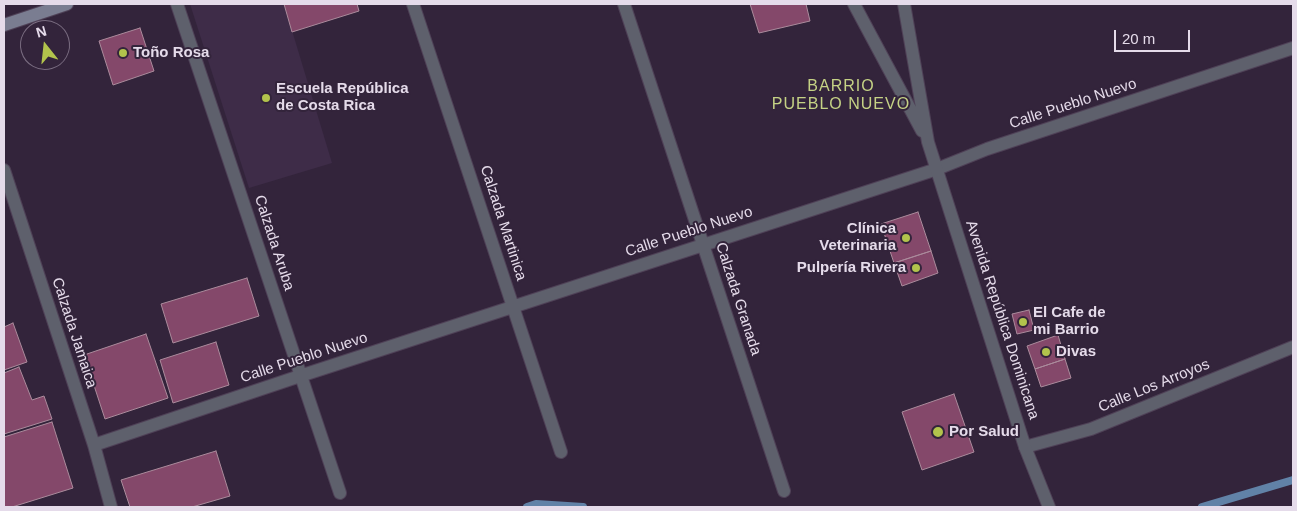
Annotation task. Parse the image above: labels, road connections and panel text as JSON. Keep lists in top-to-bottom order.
{
  "streets": {
    "street": [
      "Calle Pueblo Nuevo",
      "Calzada Martinica",
      "Calzada Aruba",
      "Calzada Granada",
      "Avenida República Dominicana",
      "Calzada Jamaica",
      "Calle Los Arroyos"
    ]
  },
  "crossings": [
    ["Calle Pueblo Nuevo", "Calzada Martinica"],
    ["Calle Pueblo Nuevo", "Calzada Aruba"],
    ["Calle Pueblo Nuevo", "Calzada Granada"],
    ["Calle Pueblo Nuevo", "Avenida República Dominicana"],
    ["Calle Pueblo Nuevo", "Calzada Jamaica"],
    ["Avenida República Dominicana", "Calle Los Arroyos"]
  ],
  "districts": ["BARRIO PUEBLO NUEVO"],
  "places": [
    "Toño Rosa",
    "Escuela República de Costa Rica",
    "Clínica Veterinaria",
    "Pulpería Rivera",
    "El Cafe de mi Barrio",
    "Divas",
    "Por Salud"
  ],
  "scale_bar": "20 m",
  "north": "top"
}
